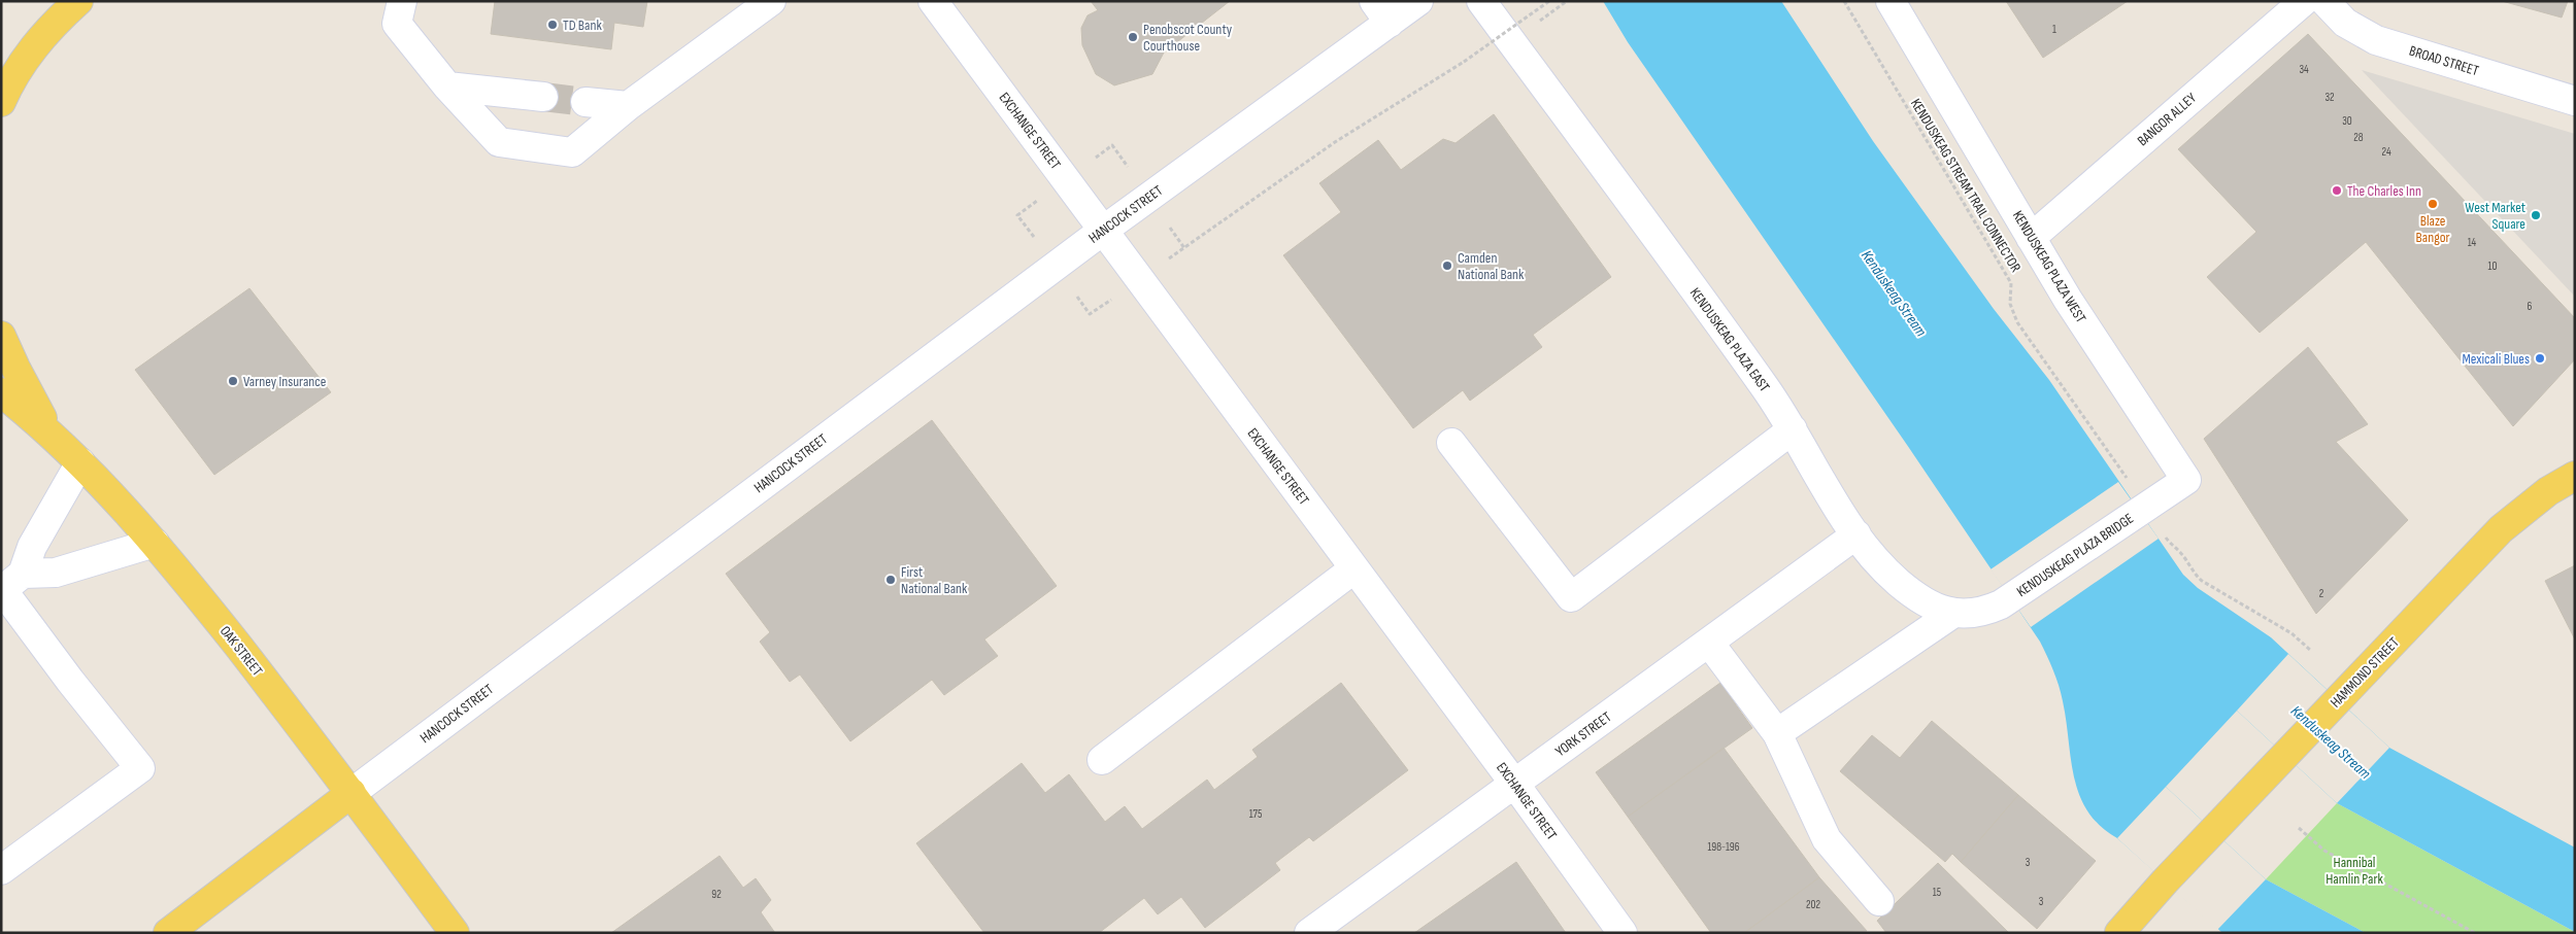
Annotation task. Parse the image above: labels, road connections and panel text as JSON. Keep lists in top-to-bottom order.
{
  "streets": {
    "main road": ["HANCOCK STREET", "OAK STREET", "HAMMOND STREET"],
    "street": [
      "BROAD STREET",
      "BANGOR ALLEY",
      "EXCHANGE STREET",
      "KENDUSKEAG PLAZA WEST",
      "KENDUSKEAG PLAZA EAST",
      "KENDUSKEAG PLAZA BRIDGE",
      "YORK STREET"
    ],
    "path": ["KENDUSKEAG STREAM TRAIL CONNECTOR"]
  },
  "crossings": [
    ["BANGOR ALLEY", "KENDUSKEAG PLAZA WEST"],
    ["EXCHANGE STREET", "HANCOCK STREET"],
    ["EXCHANGE STREET", "YORK STREET"],
    ["HANCOCK STREET", "OAK STREET"],
    ["KENDUSKEAG PLAZA WEST", "KENDUSKEAG PLAZA BRIDGE"],
    ["KENDUSKEAG PLAZA EAST", "KENDUSKEAG PLAZA BRIDGE"],
    ["KENDUSKEAG PLAZA EAST", "YORK STREET"]
  ],
  "water": ["Kenduskeag Stream"],
  "parks": ["Hannibal Hamlin Park"],
  "places": [
    "TD Bank",
    "Penobscot County Courthouse",
    "The Charles Inn",
    "Blaze Bangor",
    "West Market Square",
    "Camden National Bank",
    "Mexicali Blues",
    "Varney Insurance",
    "First National Bank"
  ],
  "house_numbers": [
    "1",
    "34",
    "32",
    "30",
    "28",
    "24",
    "14",
    "10",
    "6",
    "2",
    "175",
    "198-196",
    "3",
    "15",
    "92",
    "3",
    "202"
  ]
}
